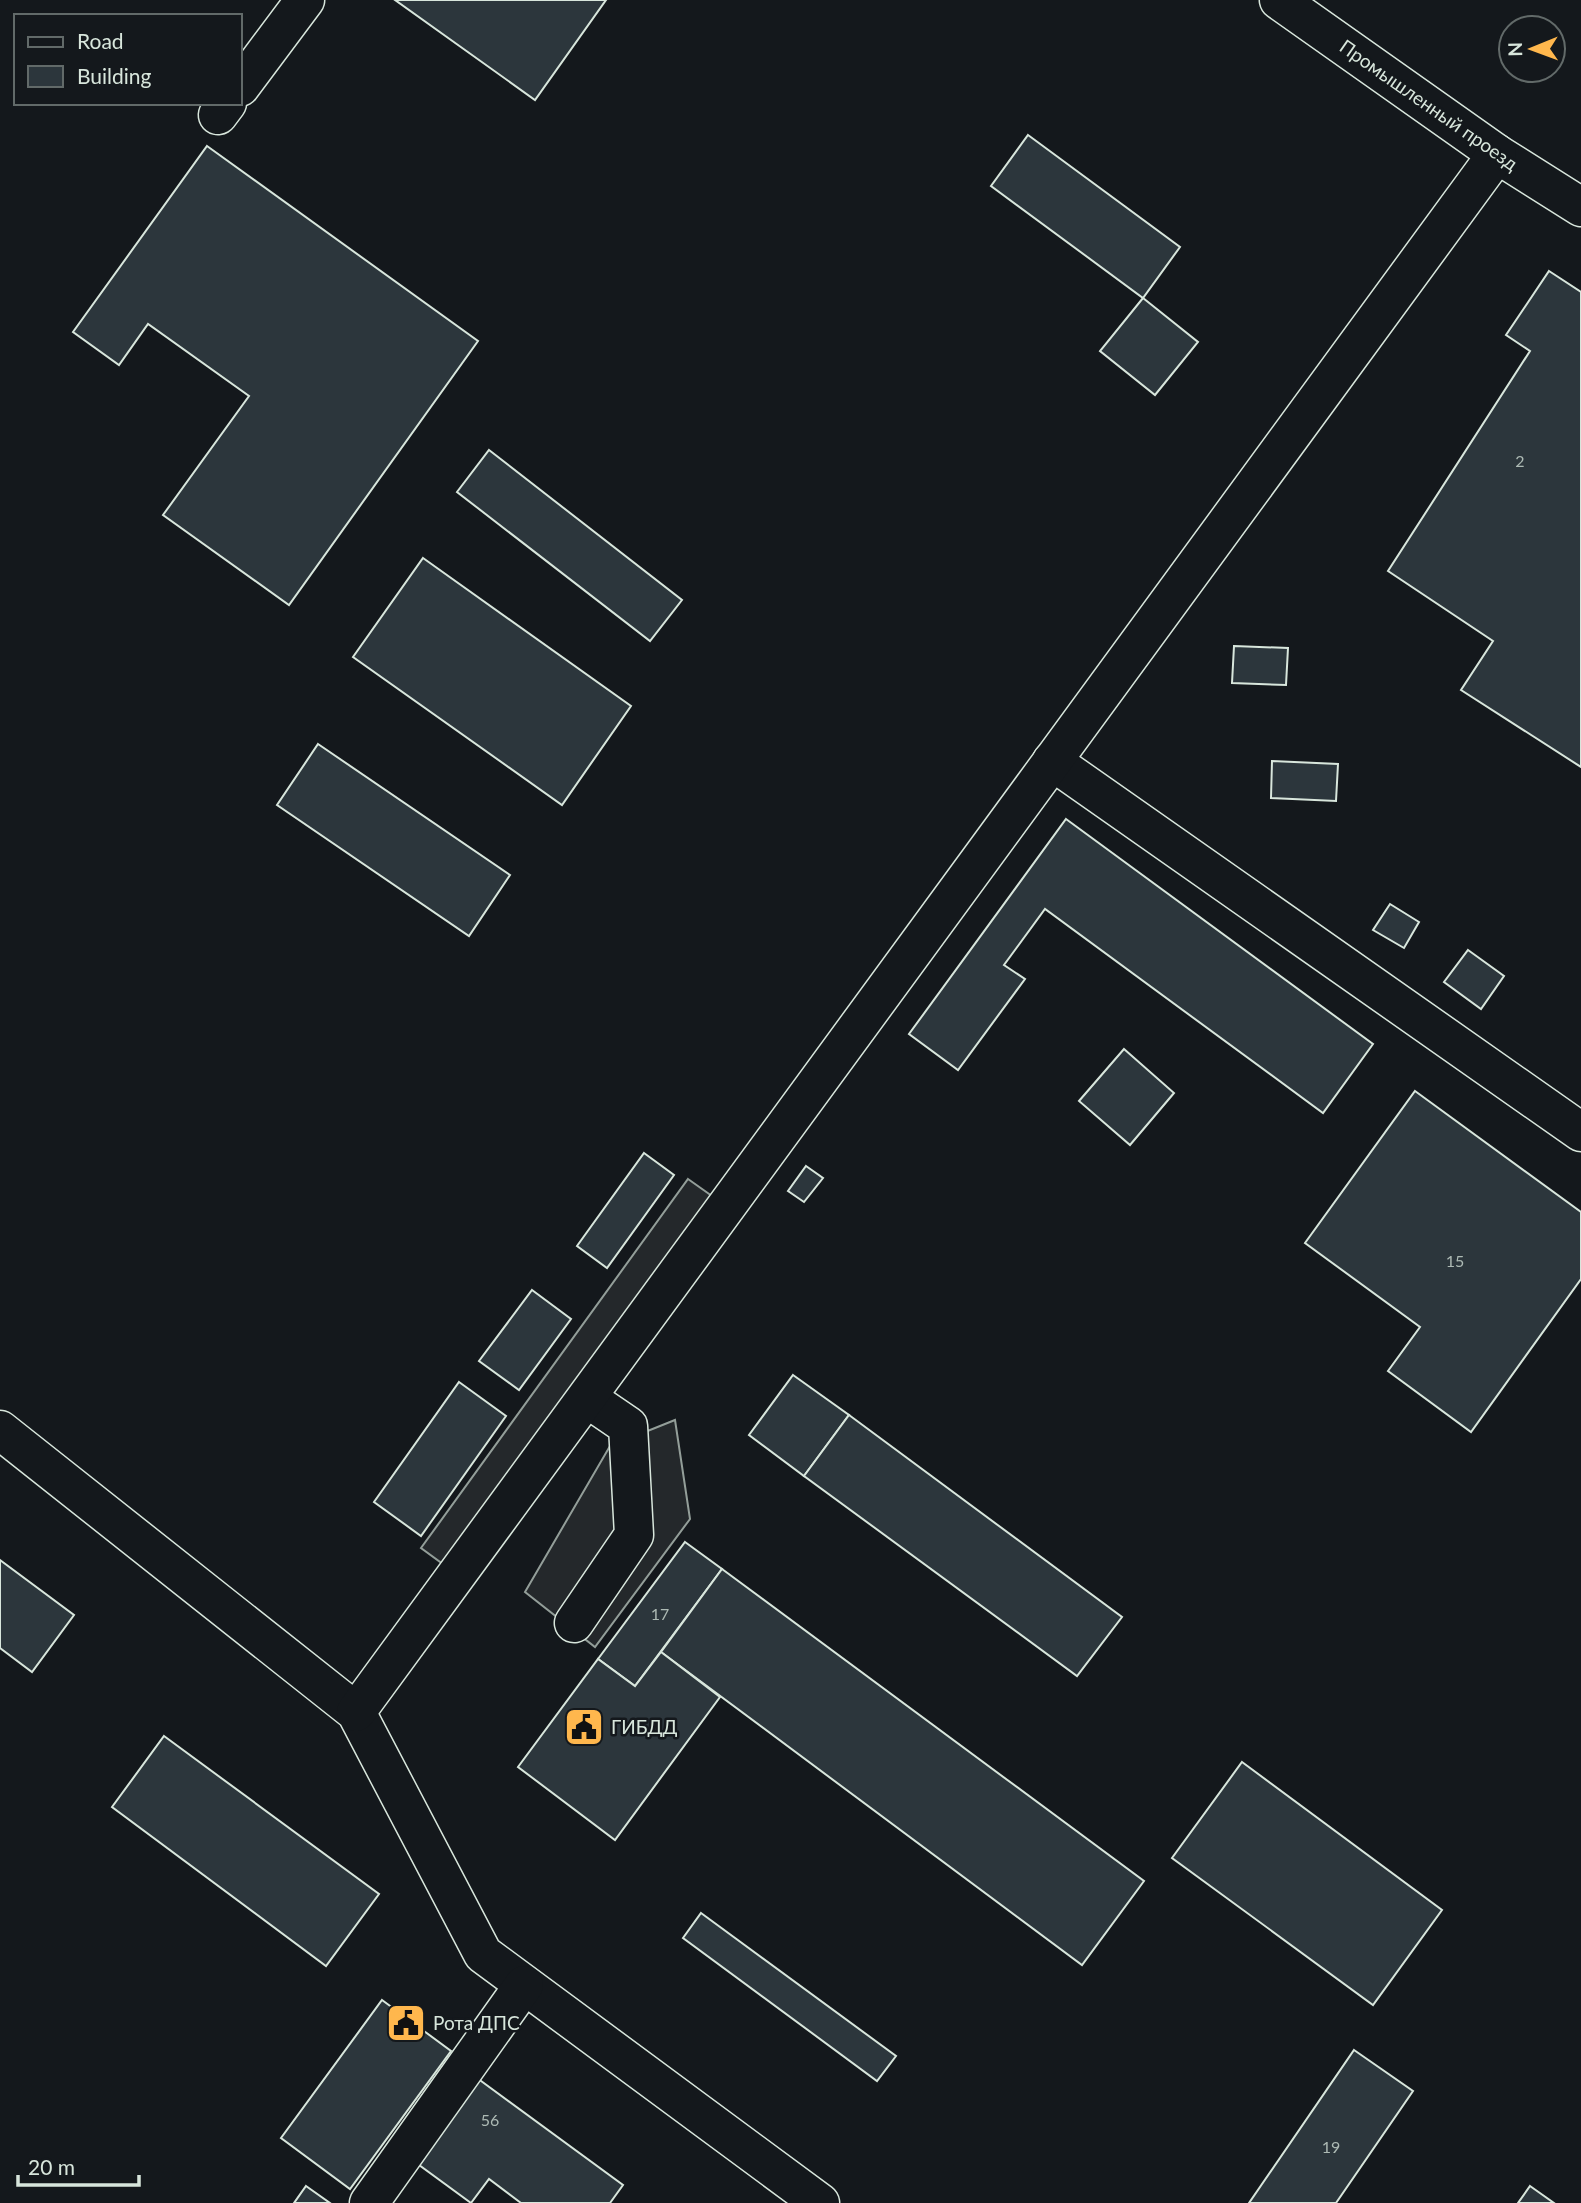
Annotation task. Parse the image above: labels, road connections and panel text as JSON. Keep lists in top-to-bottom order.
{
  "streets": {
    "lane": ["Промышленный проезд"]
  },
  "places": {
    "public building": ["ГИБДД", "Рота ДПС"]
  },
  "house_numbers": [
    "2",
    "15",
    "17",
    "56",
    "19"
  ],
  "legend": ["Road", "Building"],
  "scale_bar": "20 m",
  "north": "left"
}
